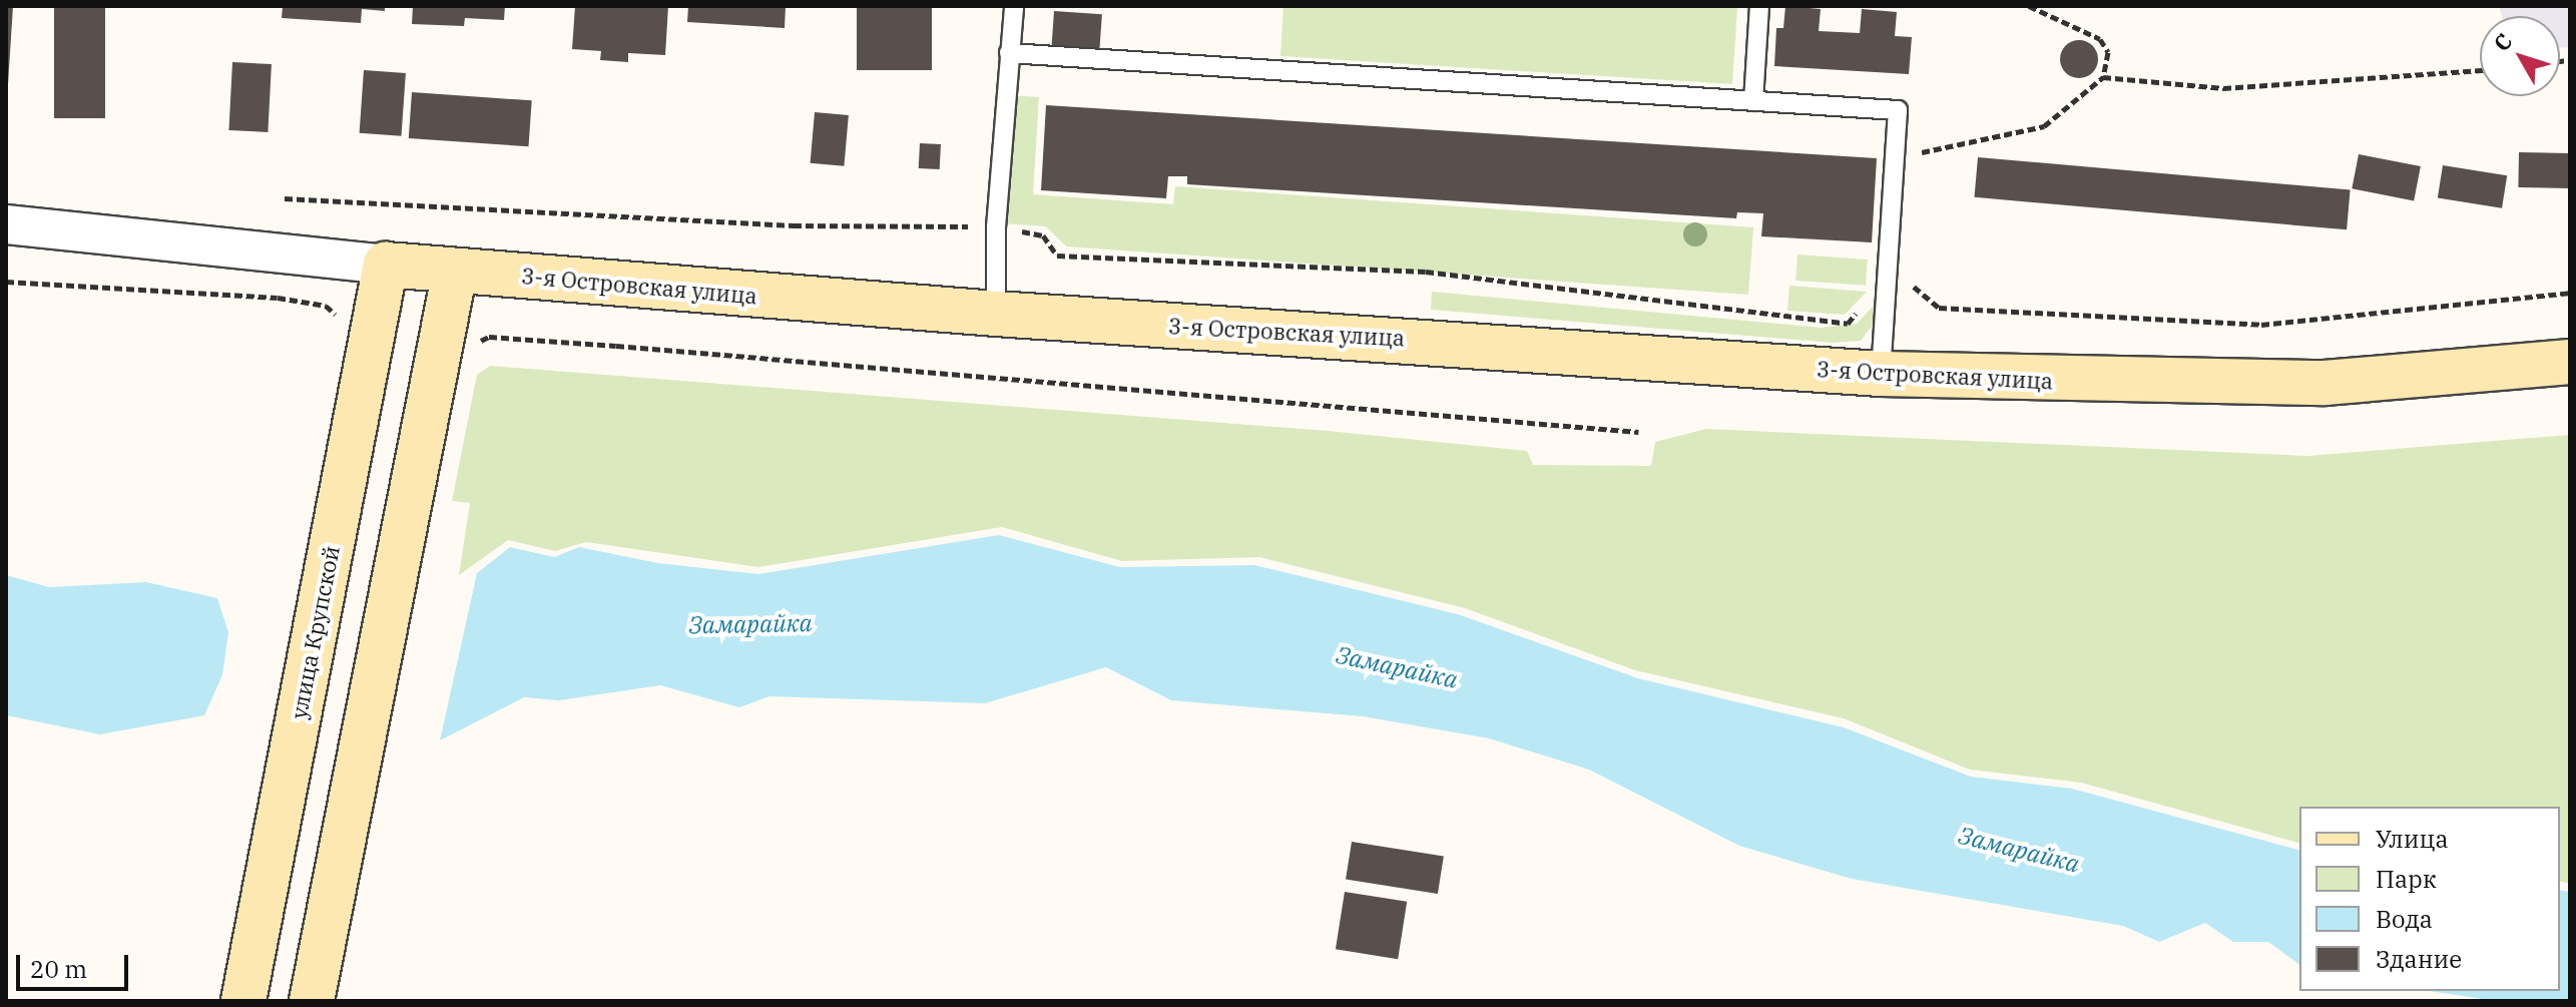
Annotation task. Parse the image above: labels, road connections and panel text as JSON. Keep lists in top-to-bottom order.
{
  "streets": {
    "main road": ["3-я Островская улица", "улица Крупской"]
  },
  "crossings": [
    ["3-я Островская улица", "улица Крупской"]
  ],
  "water": ["Замарайка"],
  "legend": [
    "Улица",
    "Парк",
    "Вода",
    "Здание"
  ],
  "scale_bar": "20 m",
  "north": "top left"
}
